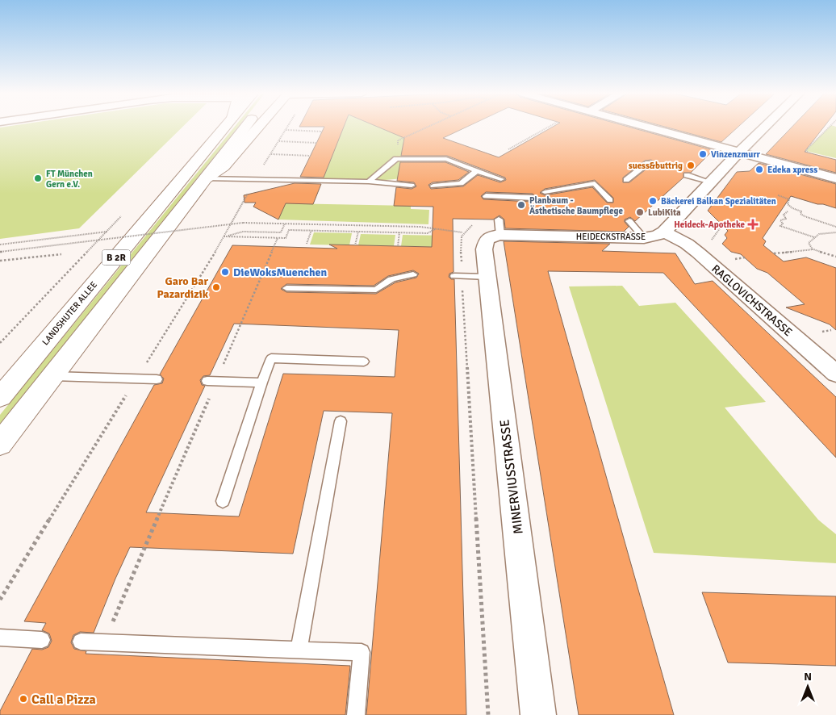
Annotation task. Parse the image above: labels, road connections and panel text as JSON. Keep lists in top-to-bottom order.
{
  "streets": {
    "main road": ["B 2R", "LANDSHUTER ALLEE"],
    "street": ["HEIDECKSTRASSE", "RAGLOVICHSTRASSE", "MINERVIUSSTRASSE"]
  },
  "crossings": [
    ["HEIDECKSTRASSE", "RAGLOVICHSTRASSE"],
    ["HEIDECKSTRASSE", "MINERVIUSSTRASSE"]
  ],
  "places": {
    "other": [
      "Vinzenzmurr",
      "suess&buttrig",
      "Edeka xpress",
      "FT München Gern e.V.",
      "Bäckerei Balkan Spezialitäten",
      "Planbaum - Ästhetische Baumpflege",
      "LubiKita",
      "DieWoksMuenchen",
      "Garo Bar Pazardizik",
      "Call a Pizza"
    ],
    "health": ["Heideck-Apotheke"]
  },
  "north": "top"
}
